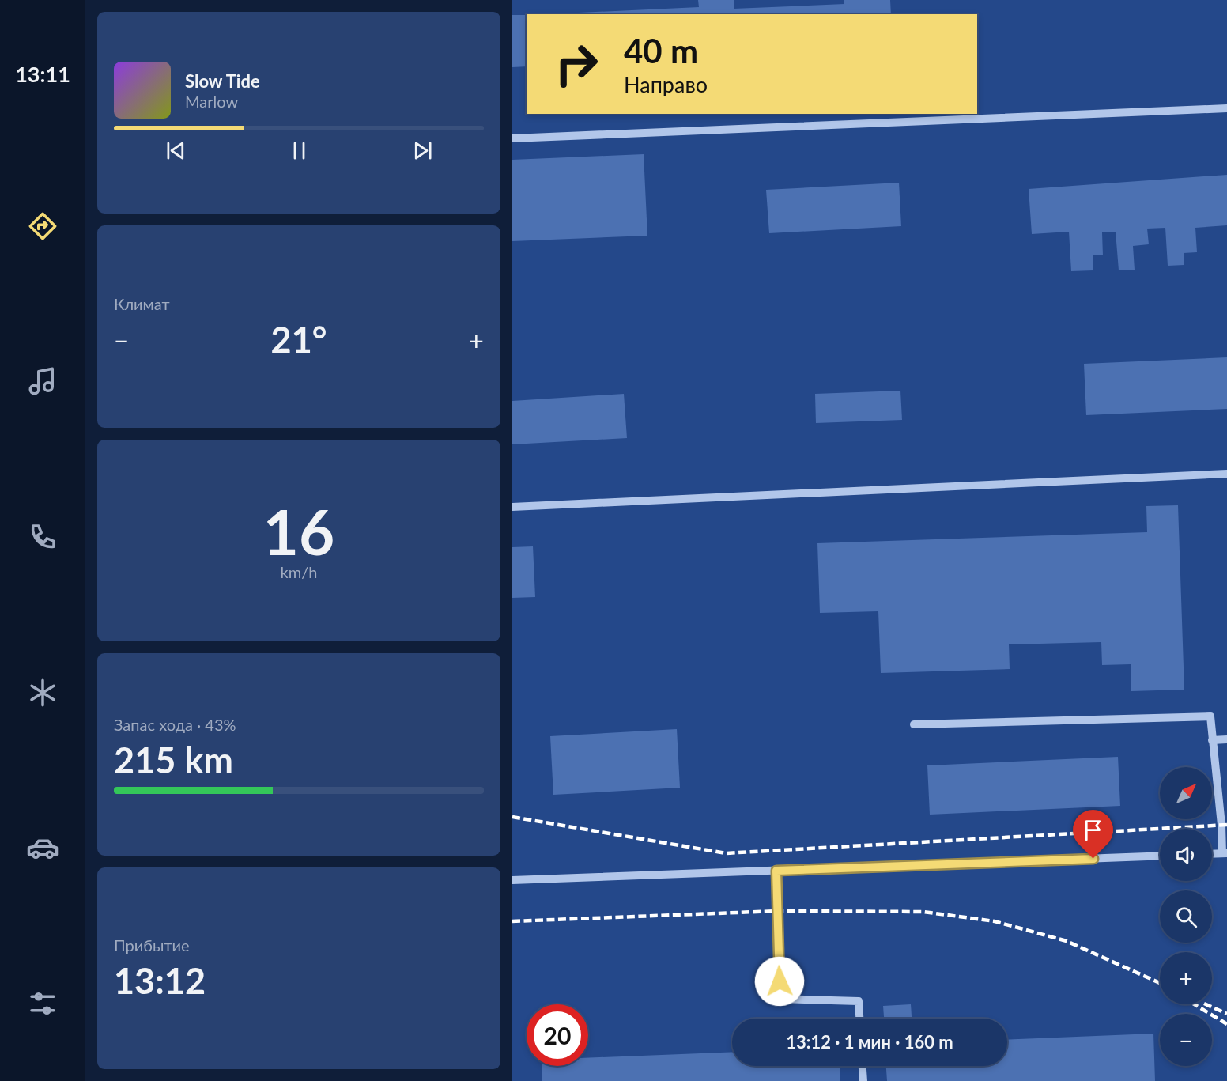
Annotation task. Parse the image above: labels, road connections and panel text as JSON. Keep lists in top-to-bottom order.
{
  "north": "top right",
  "page": {
    "tabs": "13:11",
    "turn": ["40 m", "Направо"],
    "song": ["Slow Tide", "Marlow"],
    "tile": [
      "Климат",
      ["16", "km/h"],
      ["Запас хода · 43%", "215 km"],
      ["Прибытие", "13:12"]
    ],
    "heat": ["−", "21°", "+"],
    "map_buttons": ["+", "−"],
    "limit": "20",
    "trip": "13:12 · 1 мин · 160 m"
  }
}
